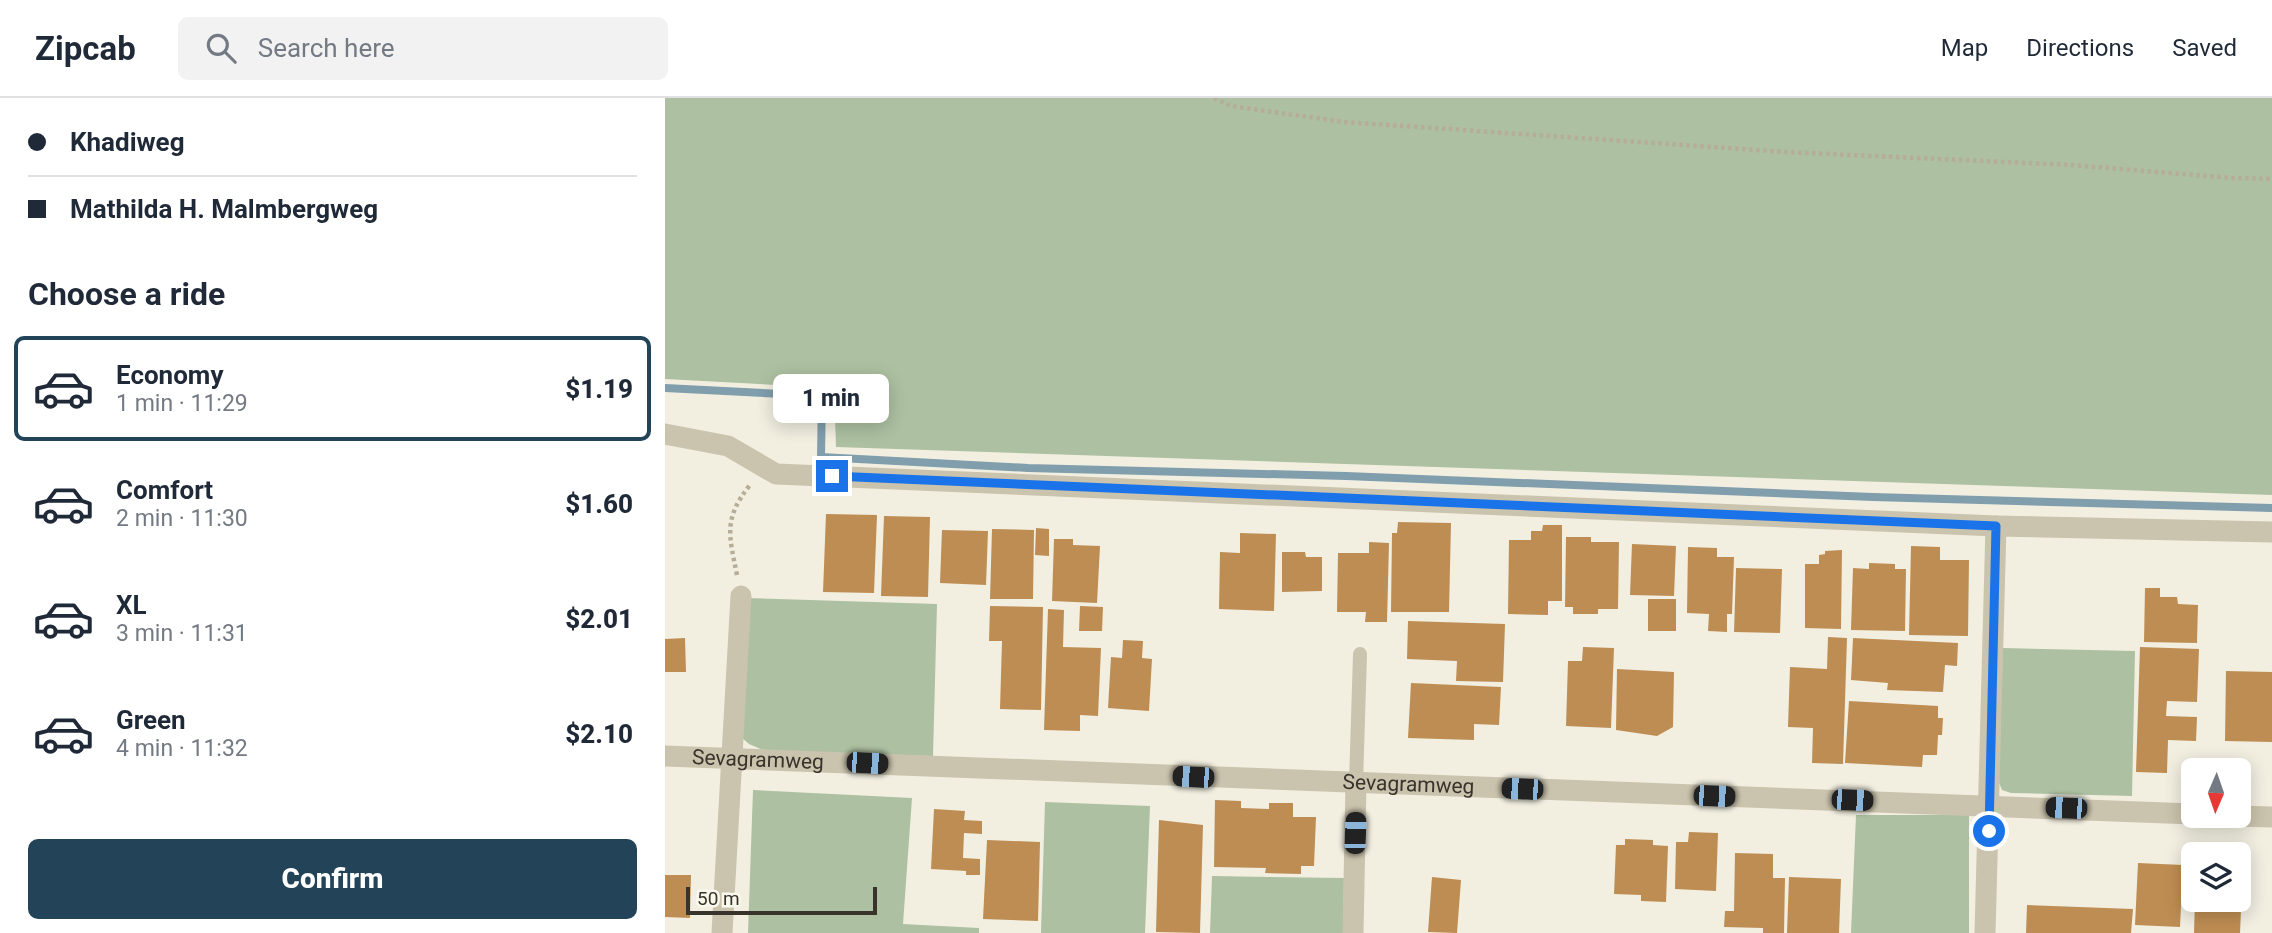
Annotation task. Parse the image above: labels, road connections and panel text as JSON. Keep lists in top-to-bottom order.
{
  "streets": {
    "street": ["Sevagramweg"]
  },
  "scale_bar": "50 m",
  "north": "bottom",
  "page": {
    "header": "Zipcab",
    "search": "Search here",
    "nav": ["Map", "Directions", "Saved"],
    "banner": ["Khadiweg", "Mathilda H. Malmbergweg"],
    "heading": "Choose a ride",
    "list": [
      {
        "name": "Economy",
        "note": "1 min · 11:29",
        "value": "$1.19"
      },
      {
        "name": "Comfort",
        "note": "2 min · 11:30",
        "value": "$1.60"
      },
      {
        "name": "XL",
        "note": "3 min · 11:31",
        "value": "$2.01"
      },
      {
        "name": "Green",
        "note": "4 min · 11:32",
        "value": "$2.10"
      }
    ],
    "bubble": "1 min",
    "buttons": "Confirm",
    "scale": "50 m"
  }
}
